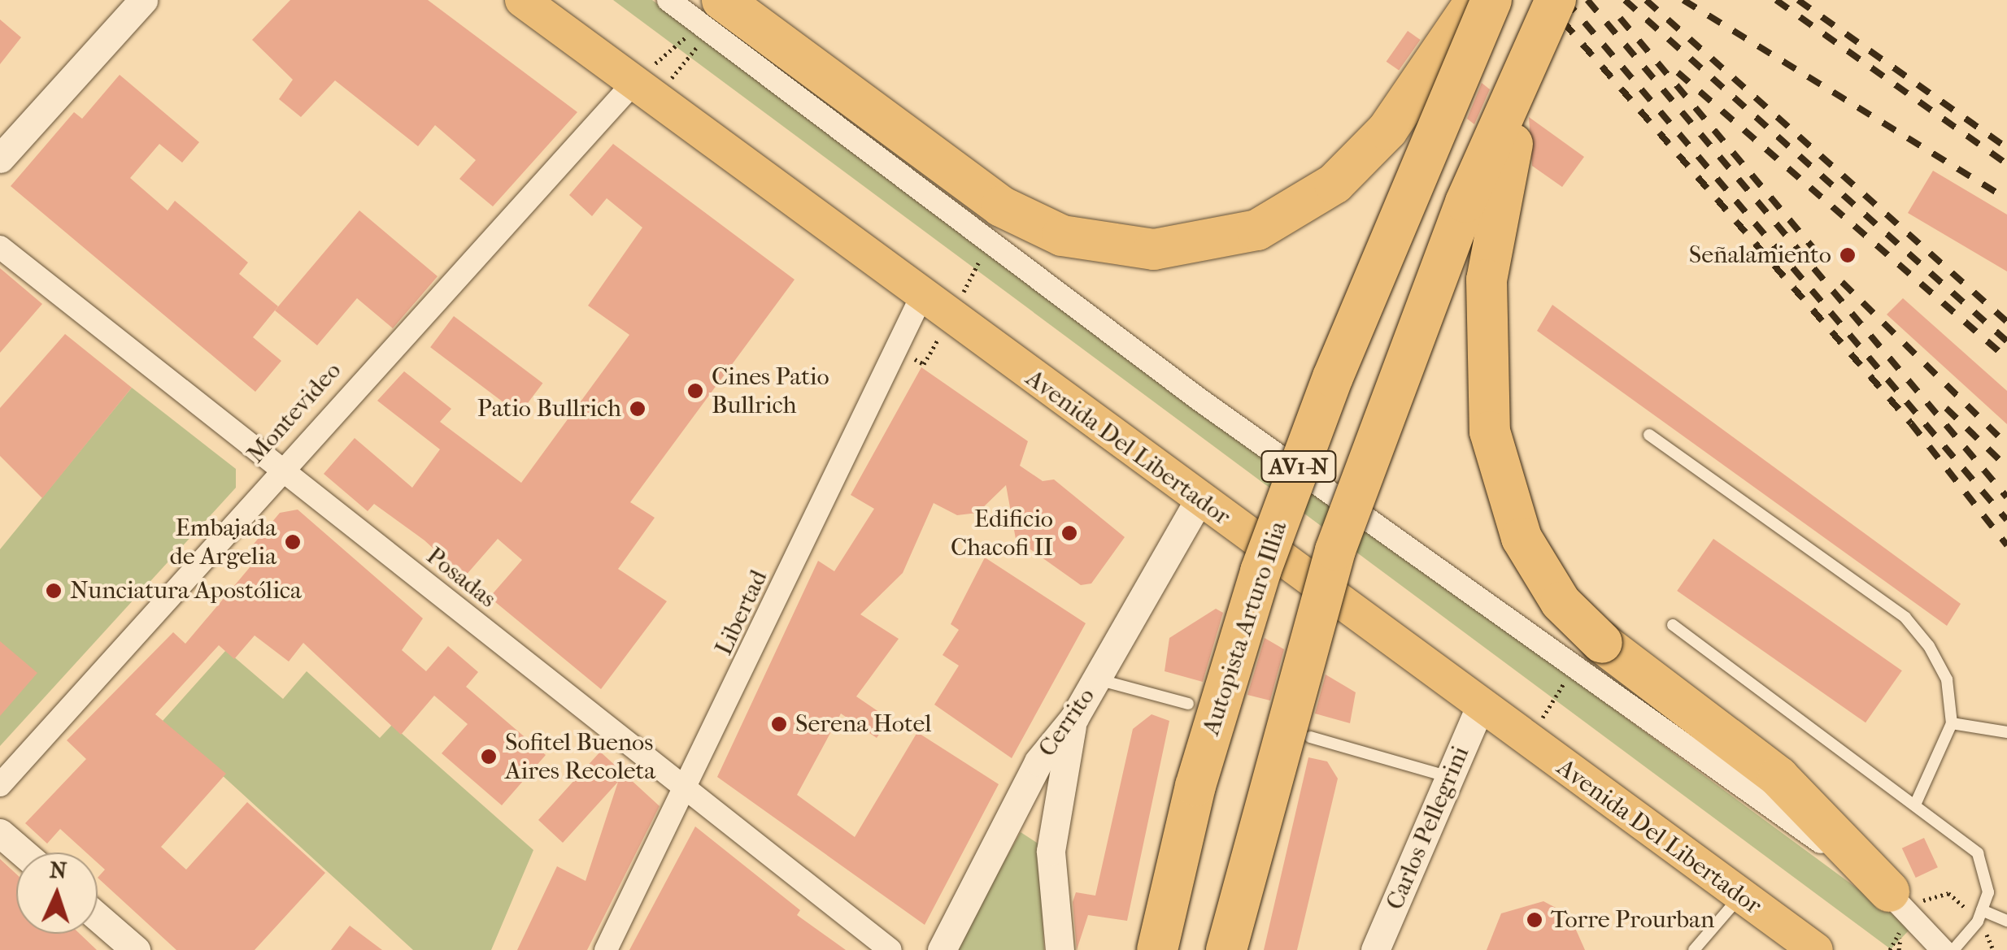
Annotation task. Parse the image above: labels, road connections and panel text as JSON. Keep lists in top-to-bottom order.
{
  "streets": {
    "highway": ["AV1-N", "Autopista Arturo Illia"],
    "main road": ["Avenida Del Libertador"],
    "street": [
      "Montevideo",
      "Posadas",
      "Libertad",
      "Cerrito",
      "Carlos Pellegrini"
    ]
  },
  "crossings": [
    ["Montevideo", "Avenida Del Libertador"],
    ["Montevideo", "Posadas"],
    ["Avenida Del Libertador", "Libertad"],
    ["Avenida Del Libertador", "Cerrito"],
    ["Avenida Del Libertador", "Carlos Pellegrini"],
    ["Posadas", "Libertad"]
  ],
  "places": [
    "Señalamiento",
    "Cines Patio Bullrich",
    "Patio Bullrich",
    "Edificio Chacofi II",
    "Embajada de Argelia",
    "Nunciatura Apostólica",
    "Serena Hotel",
    "Sofitel Buenos Aires Recoleta",
    "Torre Prourban"
  ],
  "north": "top"
}
